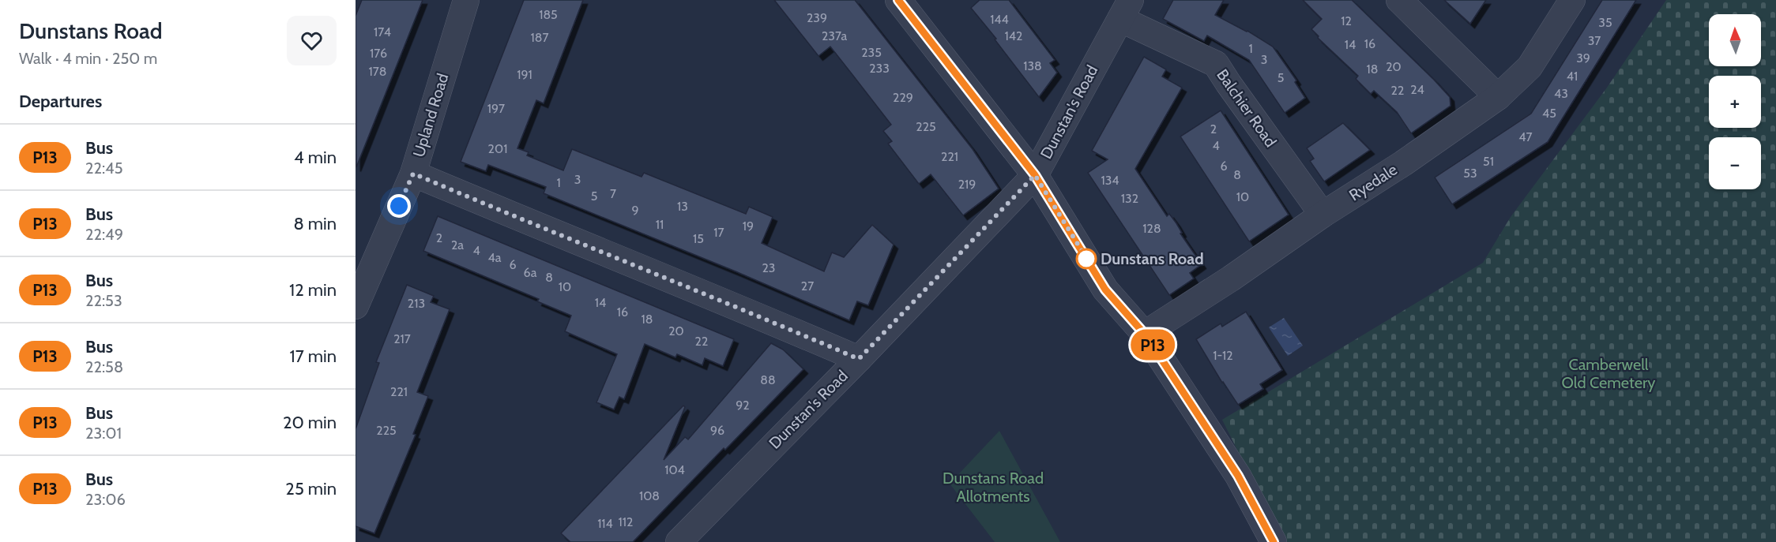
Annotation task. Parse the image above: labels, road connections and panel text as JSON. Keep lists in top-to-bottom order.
{
  "streets": {
    "street": [
      "Balchier Road",
      "Dunstan's Road",
      "Upland Road",
      "Ryedale"
    ]
  },
  "crossings": [
    ["Balchier Road", "Dunstan's Road"],
    ["Balchier Road", "Ryedale"]
  ],
  "parks": ["Camberwell Old Cemetery", "Dunstans Road Allotments"],
  "places": ["Dunstans Road"],
  "lines": ["bus line P13"],
  "house_numbers": [
    "185",
    "239",
    "144",
    "12",
    "35",
    "174",
    "237a",
    "142",
    "187",
    "37",
    "16",
    "14",
    "1",
    "235",
    "176",
    "39",
    "3",
    "138",
    "20",
    "233",
    "18",
    "178",
    "191",
    "41",
    "5",
    "24",
    "22",
    "43",
    "229",
    "197",
    "45",
    "225",
    "2",
    "47",
    "4",
    "201",
    "221",
    "51",
    "6",
    "53",
    "8",
    "3",
    "134",
    "1",
    "219",
    "7",
    "5",
    "10",
    "132",
    "13",
    "9",
    "11",
    "19",
    "128",
    "17",
    "2",
    "15",
    "2a",
    "4",
    "4a",
    "6",
    "23",
    "6a",
    "8",
    "27",
    "10",
    "14",
    "213",
    "16",
    "18",
    "20",
    "217",
    "22",
    "1-12",
    "88",
    "221",
    "92",
    "225",
    "96",
    "104",
    "108",
    "112",
    "114"
  ],
  "north": "top",
  "page": {
    "heading": [
      ["Dunstans Road", "Walk · 4 min · 250 m"],
      "Departures"
    ],
    "on_map": "P13",
    "map_buttons": ["+", "−"],
    "list": [
      {
        "mark": "P13",
        "name": "Bus",
        "note": "22:45",
        "value": "4 min"
      },
      {
        "mark": "P13",
        "name": "Bus",
        "note": "22:49",
        "value": "8 min"
      },
      {
        "mark": "P13",
        "name": "Bus",
        "note": "22:53",
        "value": "12 min"
      },
      {
        "mark": "P13",
        "name": "Bus",
        "note": "22:58",
        "value": "17 min"
      },
      {
        "mark": "P13",
        "name": "Bus",
        "note": "23:01",
        "value": "20 min"
      },
      {
        "mark": "P13",
        "name": "Bus",
        "note": "23:06",
        "value": "25 min"
      }
    ]
  }
}
